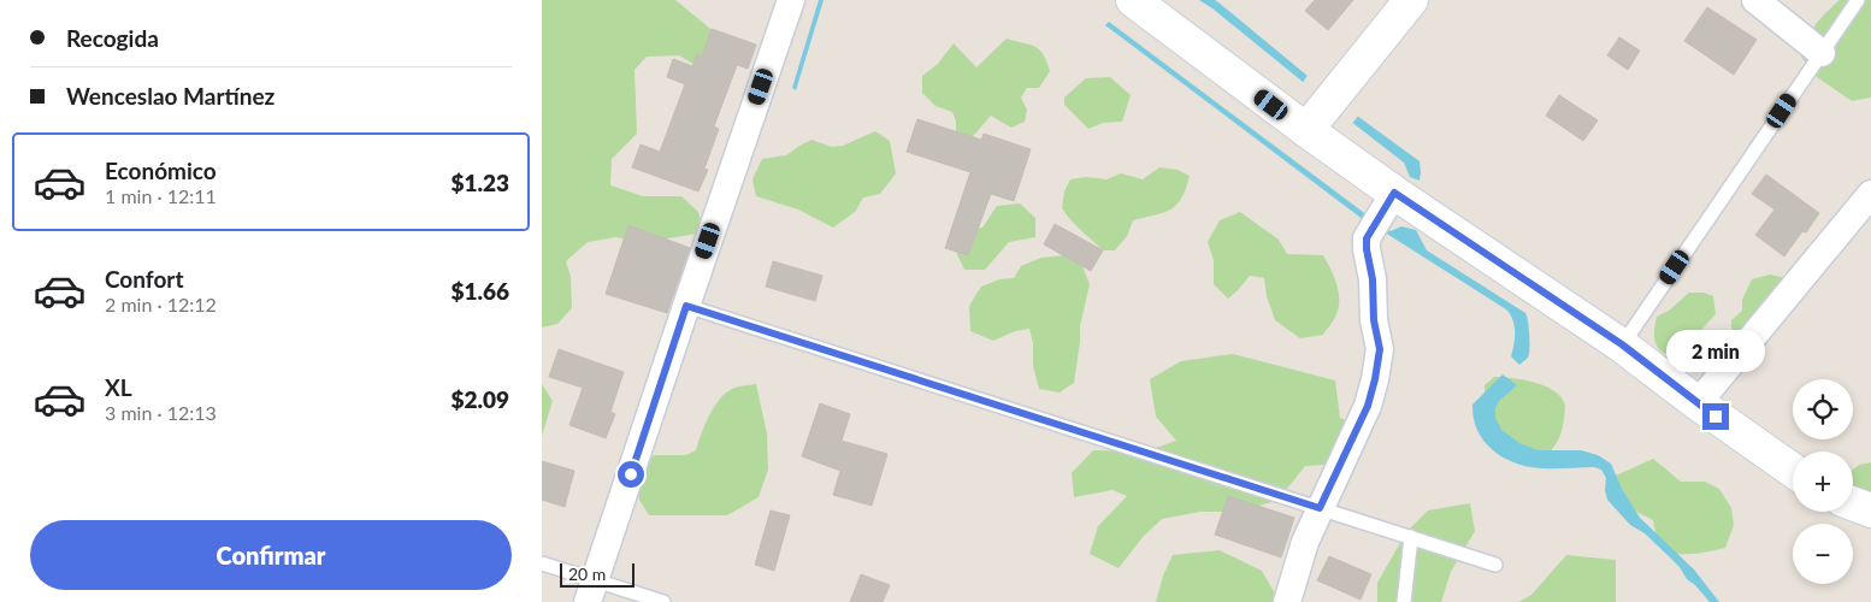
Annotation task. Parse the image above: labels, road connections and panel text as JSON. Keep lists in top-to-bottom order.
{
  "scale_bar": "20 m",
  "page": {
    "banner": ["Recogida", "Wenceslao Martínez"],
    "list": [
      {
        "name": "Económico",
        "note": "1 min · 12:11",
        "value": "$1.23"
      },
      {
        "name": "Confort",
        "note": "2 min · 12:12",
        "value": "$1.66"
      },
      {
        "name": "XL",
        "note": "3 min · 12:13",
        "value": "$2.09"
      }
    ],
    "bubble": "2 min",
    "map_buttons": ["+", "−"],
    "buttons": "Confirmar",
    "scale": "20 m"
  }
}
